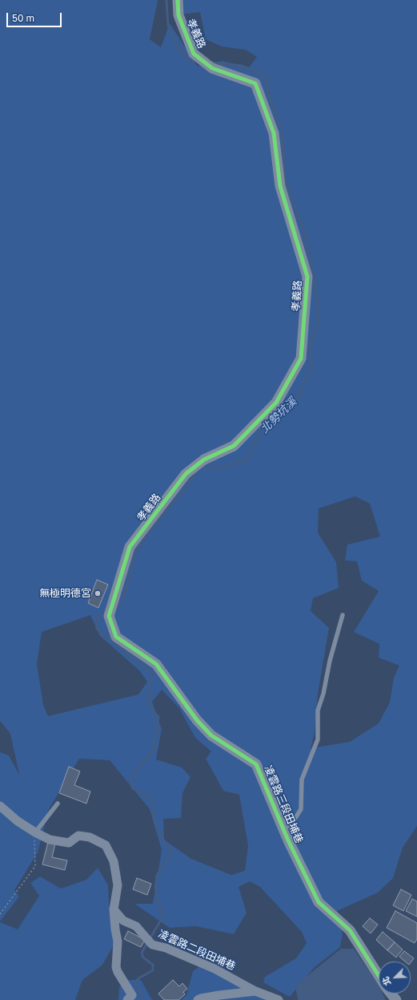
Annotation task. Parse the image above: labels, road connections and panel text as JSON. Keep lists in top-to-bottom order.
{
  "streets": {
    "street": ["孝義路", "凌雲路三段田埔巷", "凌雲路二段田埔巷"]
  },
  "crossings": [
    ["孝義路", "凌雲路三段田埔巷"]
  ],
  "water": ["北勢坑溪"],
  "places": ["無極明德宮"],
  "scale_bar": "50 m",
  "north": "bottom left"
}
